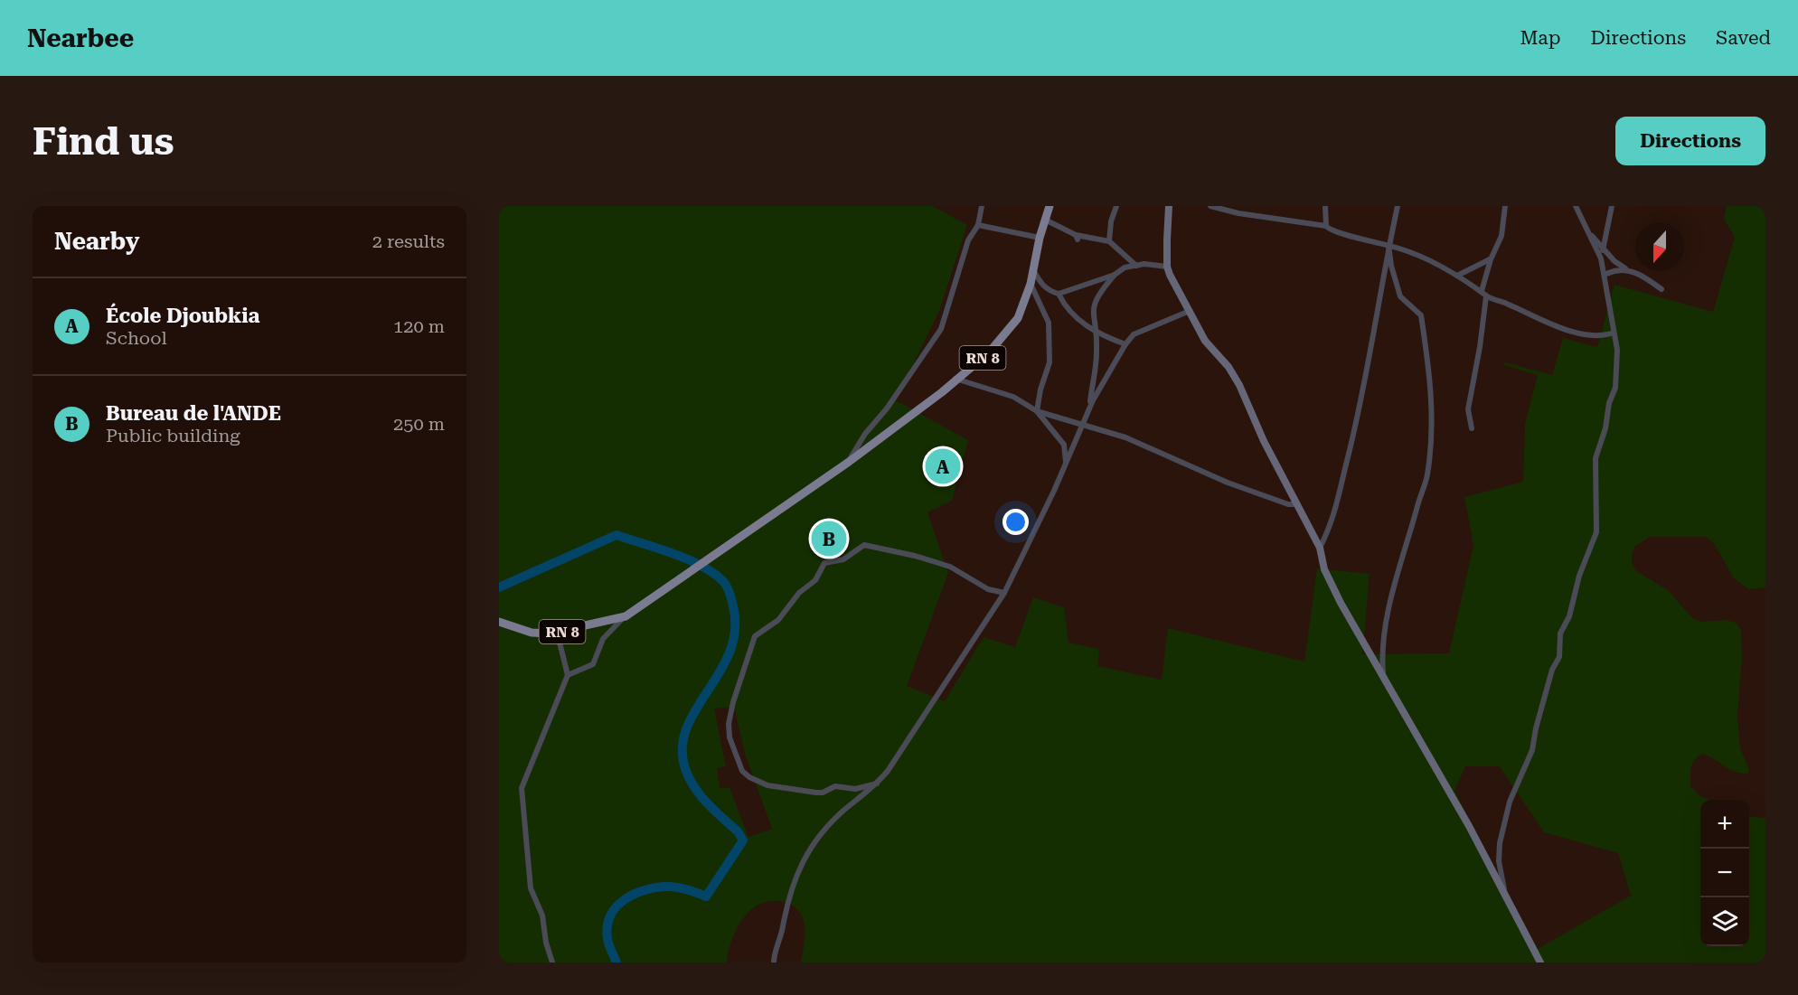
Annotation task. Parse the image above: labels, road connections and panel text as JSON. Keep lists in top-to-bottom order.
{
  "streets": {
    "main road": ["RN 8"]
  },
  "north": "bottom",
  "page": {
    "header": "Nearbee",
    "nav": ["Map", "Directions", "Saved"],
    "buttons": "Directions",
    "title": "Find us",
    "heading": ["Nearby", "2 results"],
    "list": [
      {
        "mark": "A",
        "name": "École Djoubkia",
        "note": "School",
        "value": "120 m"
      },
      {
        "mark": "B",
        "name": "Bureau de l'ANDE",
        "note": "Public building",
        "value": "250 m"
      }
    ],
    "pins": ["A", "B"],
    "map_buttons": ["+", "−"]
  }
}
